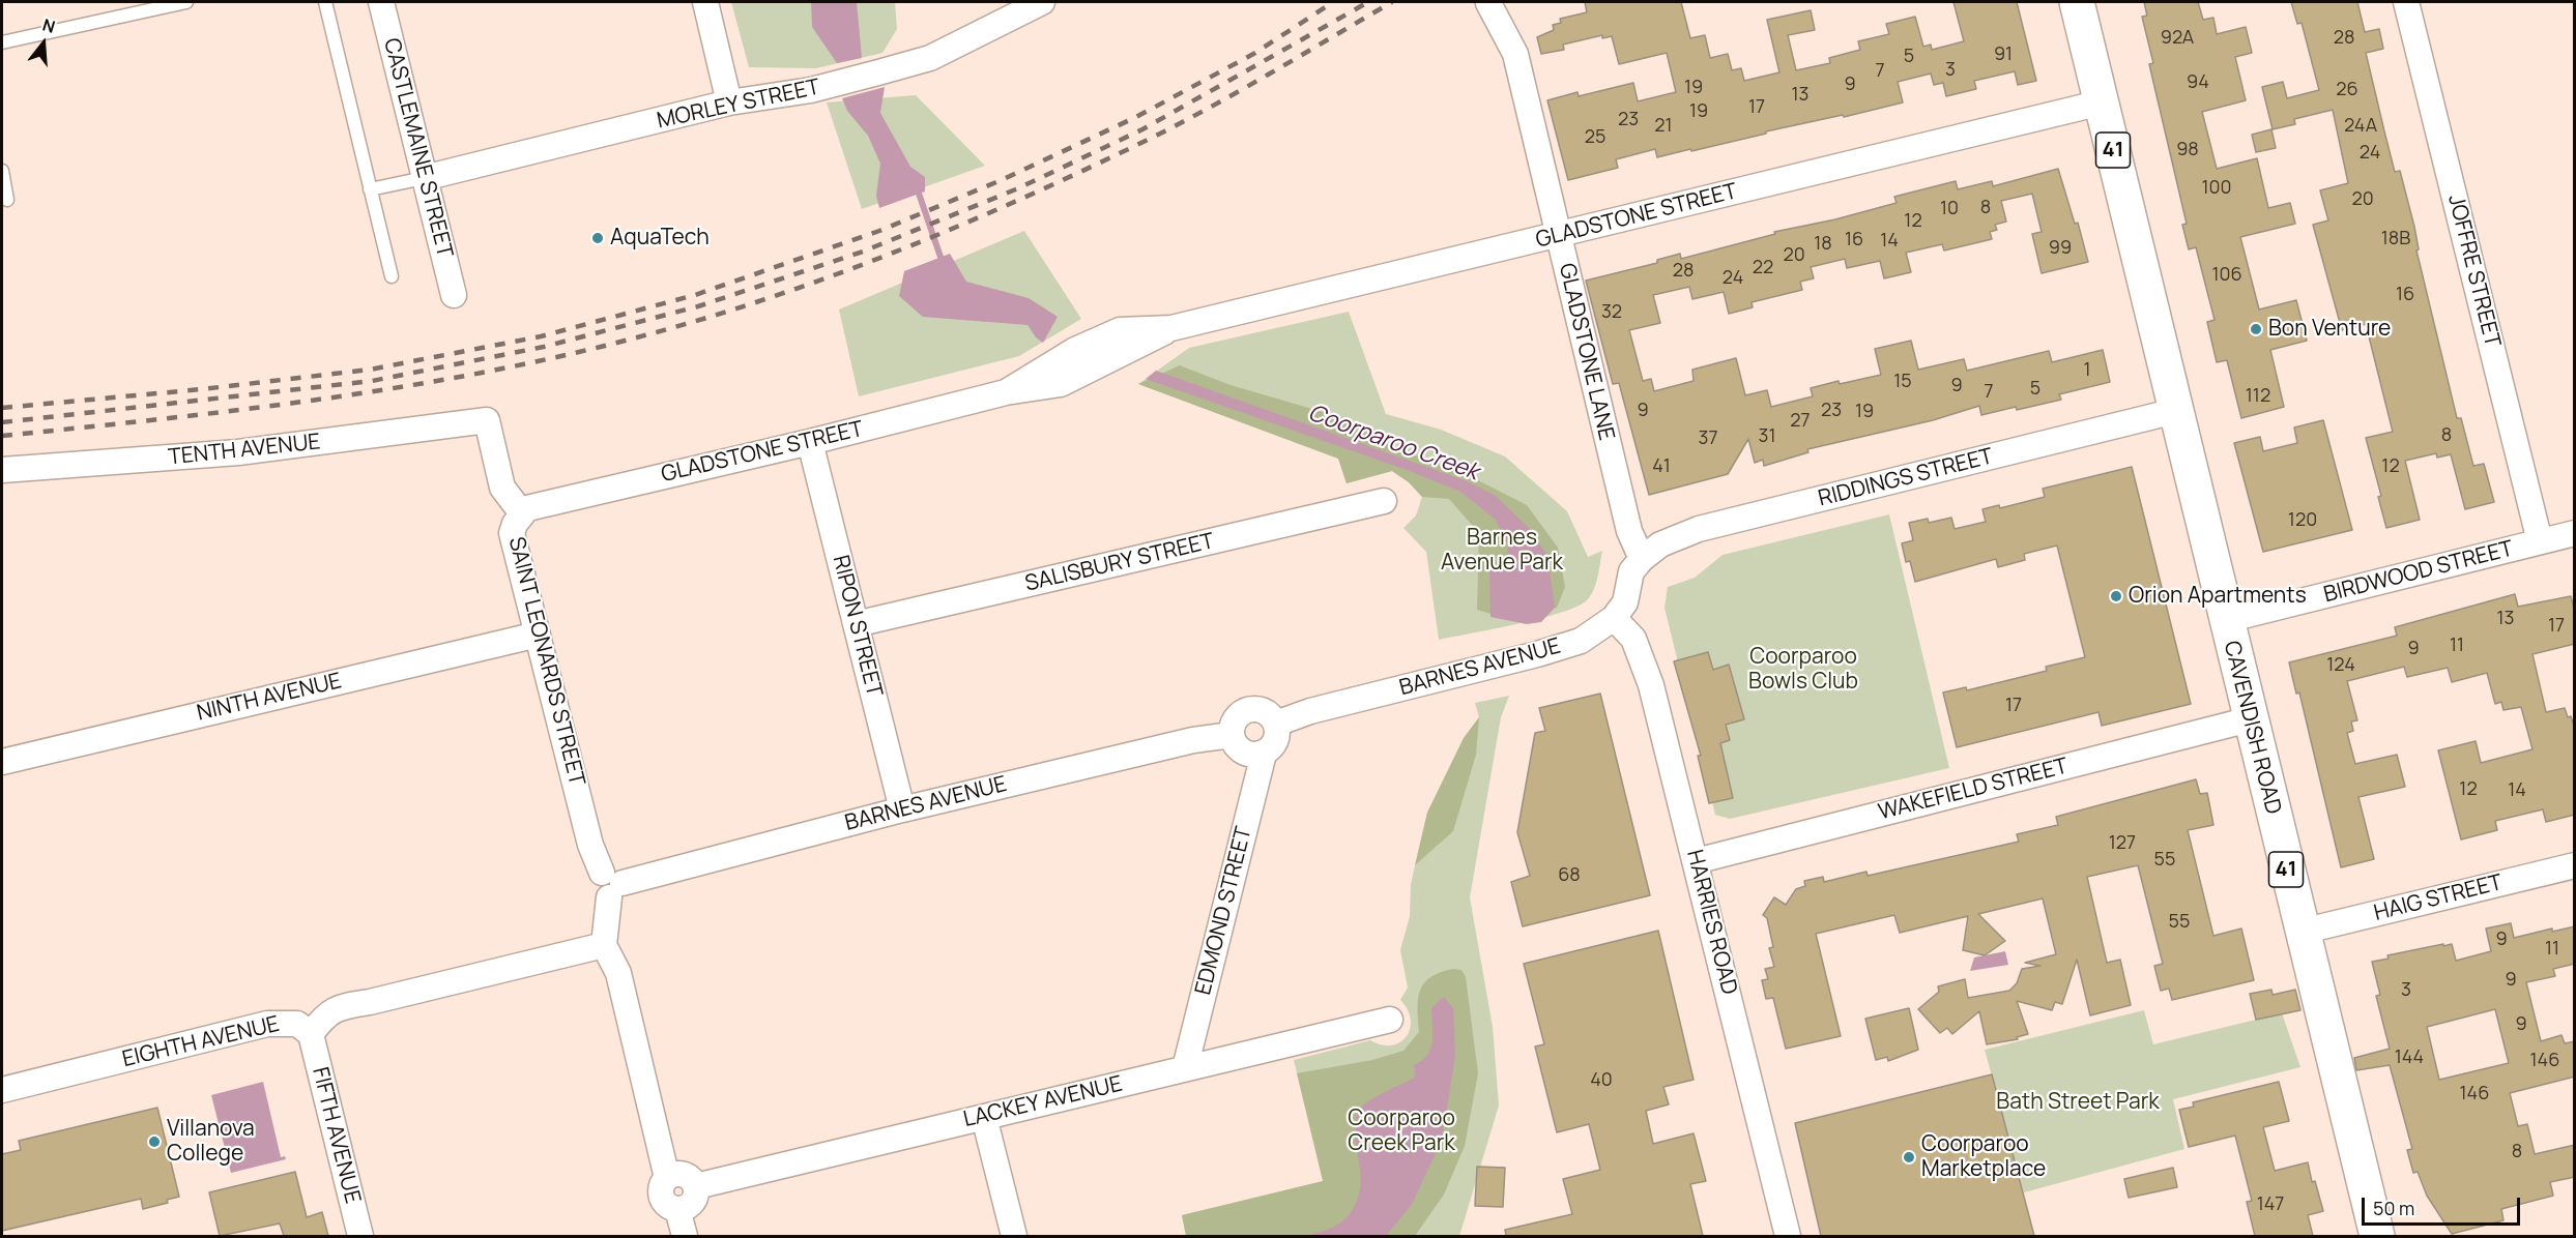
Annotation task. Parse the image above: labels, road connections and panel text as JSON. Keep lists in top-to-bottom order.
{
  "streets": {
    "main road": ["41", "CAVENDISH ROAD"],
    "street": [
      "MORLEY STREET",
      "CASTLEMAINE STREET",
      "GLADSTONE STREET",
      "JOFFRE STREET",
      "GLADSTONE LANE",
      "TENTH AVENUE",
      "RIDDINGS STREET",
      "SALISBURY STREET",
      "BIRDWOOD STREET",
      "RIPON STREET",
      "SAINT LEONARDS STREET",
      "BARNES AVENUE",
      "NINTH AVENUE",
      "WAKEFIELD STREET",
      "HAIG STREET",
      "EDMOND STREET",
      "HARRIES ROAD",
      "EIGHTH AVENUE",
      "LACKEY AVENUE",
      "FIFTH AVENUE"
    ]
  },
  "crossings": [
    ["MORLEY STREET", "CASTLEMAINE STREET"],
    ["GLADSTONE STREET", "GLADSTONE LANE"],
    ["GLADSTONE STREET", "RIPON STREET"],
    ["GLADSTONE STREET", "SAINT LEONARDS STREET"],
    ["GLADSTONE STREET", "CAVENDISH ROAD"],
    ["JOFFRE STREET", "BIRDWOOD STREET"],
    ["GLADSTONE LANE", "RIDDINGS STREET"],
    ["GLADSTONE LANE", "BARNES AVENUE"],
    ["TENTH AVENUE", "SAINT LEONARDS STREET"],
    ["RIDDINGS STREET", "BARNES AVENUE"],
    ["RIDDINGS STREET", "CAVENDISH ROAD"],
    ["SALISBURY STREET", "RIPON STREET"],
    ["BIRDWOOD STREET", "CAVENDISH ROAD"],
    ["RIPON STREET", "BARNES AVENUE"],
    ["SAINT LEONARDS STREET", "BARNES AVENUE"],
    ["SAINT LEONARDS STREET", "NINTH AVENUE"],
    ["SAINT LEONARDS STREET", "EIGHTH AVENUE"],
    ["BARNES AVENUE", "EDMOND STREET"],
    ["BARNES AVENUE", "HARRIES ROAD"],
    ["CAVENDISH ROAD", "WAKEFIELD STREET"],
    ["CAVENDISH ROAD", "HAIG STREET"],
    ["WAKEFIELD STREET", "HARRIES ROAD"],
    ["EDMOND STREET", "LACKEY AVENUE"],
    ["EIGHTH AVENUE", "FIFTH AVENUE"]
  ],
  "water": ["Coorparoo Creek"],
  "parks": [
    "Barnes Avenue Park",
    "Coorparoo Bowls Club",
    "Bath Street Park",
    "Coorparoo Creek Park"
  ],
  "places": [
    "AquaTech",
    "Bon Venture",
    "Orion Apartments",
    "Villanova College",
    "Coorparoo Marketplace"
  ],
  "house_numbers": [
    "92A",
    "28",
    "91",
    "5",
    "3",
    "7",
    "94",
    "9",
    "19",
    "26",
    "13",
    "17",
    "19",
    "23",
    "21",
    "24A",
    "25",
    "98",
    "24",
    "100",
    "20",
    "8",
    "10",
    "12",
    "18B",
    "16",
    "14",
    "18",
    "99",
    "20",
    "22",
    "28",
    "106",
    "24",
    "16",
    "32",
    "1",
    "15",
    "9",
    "5",
    "7",
    "112",
    "9",
    "23",
    "19",
    "27",
    "8",
    "31",
    "37",
    "41",
    "12",
    "120",
    "13",
    "17",
    "11",
    "9",
    "124",
    "17",
    "12",
    "14",
    "127",
    "55",
    "68",
    "55",
    "9",
    "11",
    "9",
    "3",
    "9",
    "144",
    "146",
    "40",
    "146",
    "8",
    "147"
  ],
  "scale_bar": "50 m",
  "north": "top"
}
